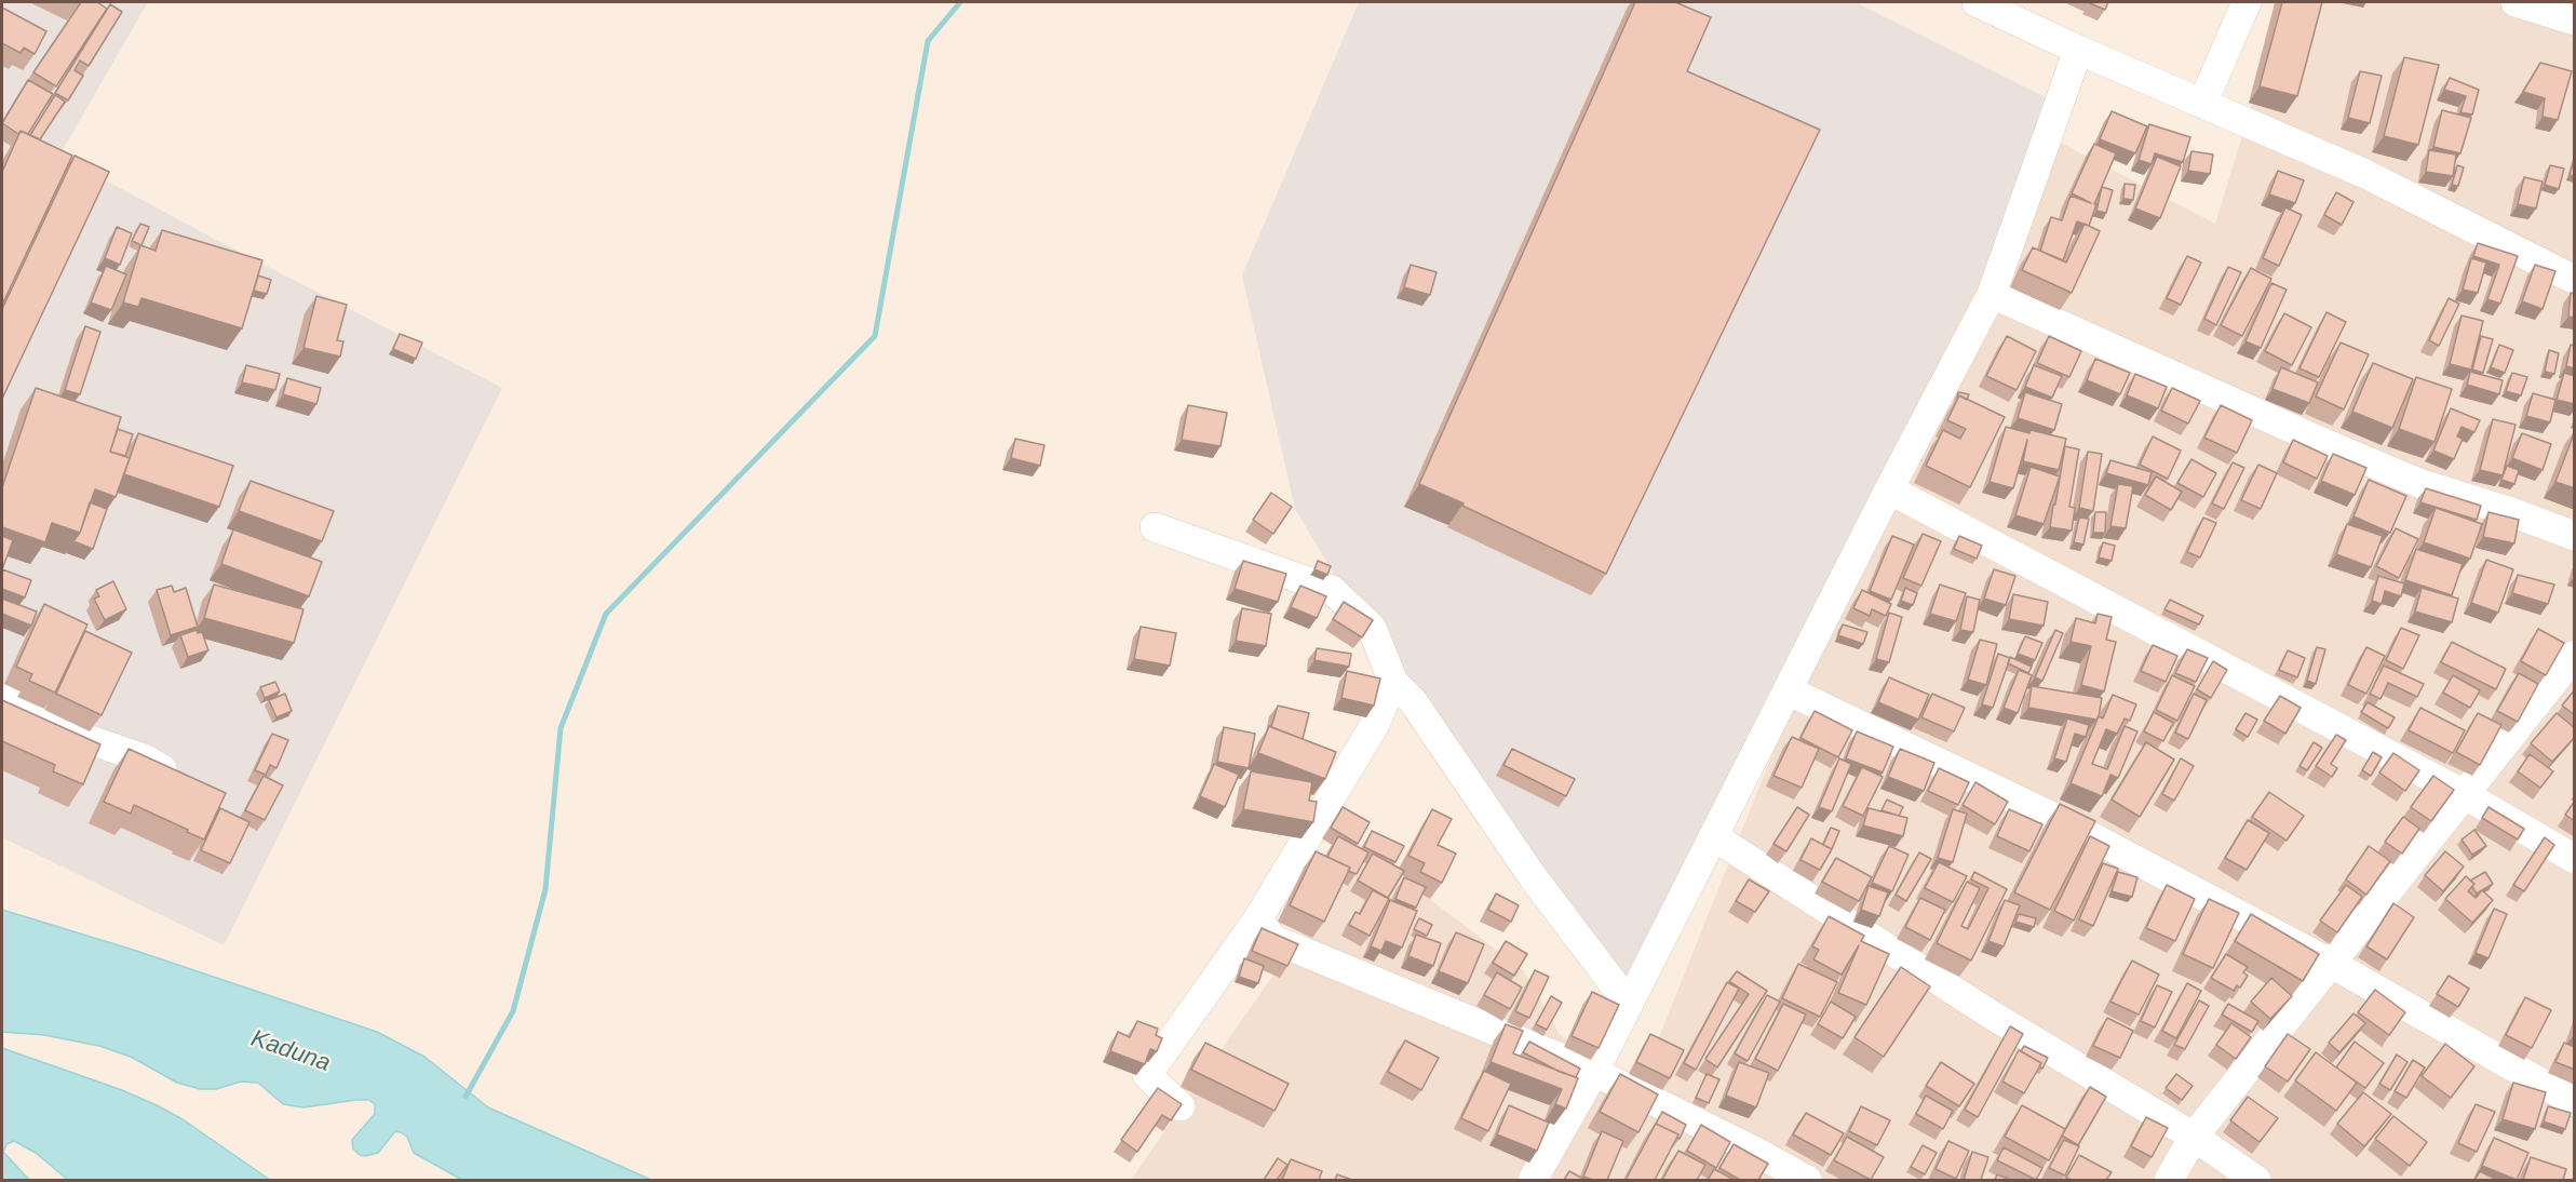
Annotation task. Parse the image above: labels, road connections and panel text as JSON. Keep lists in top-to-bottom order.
{
  "water": ["Kaduna"]
}
